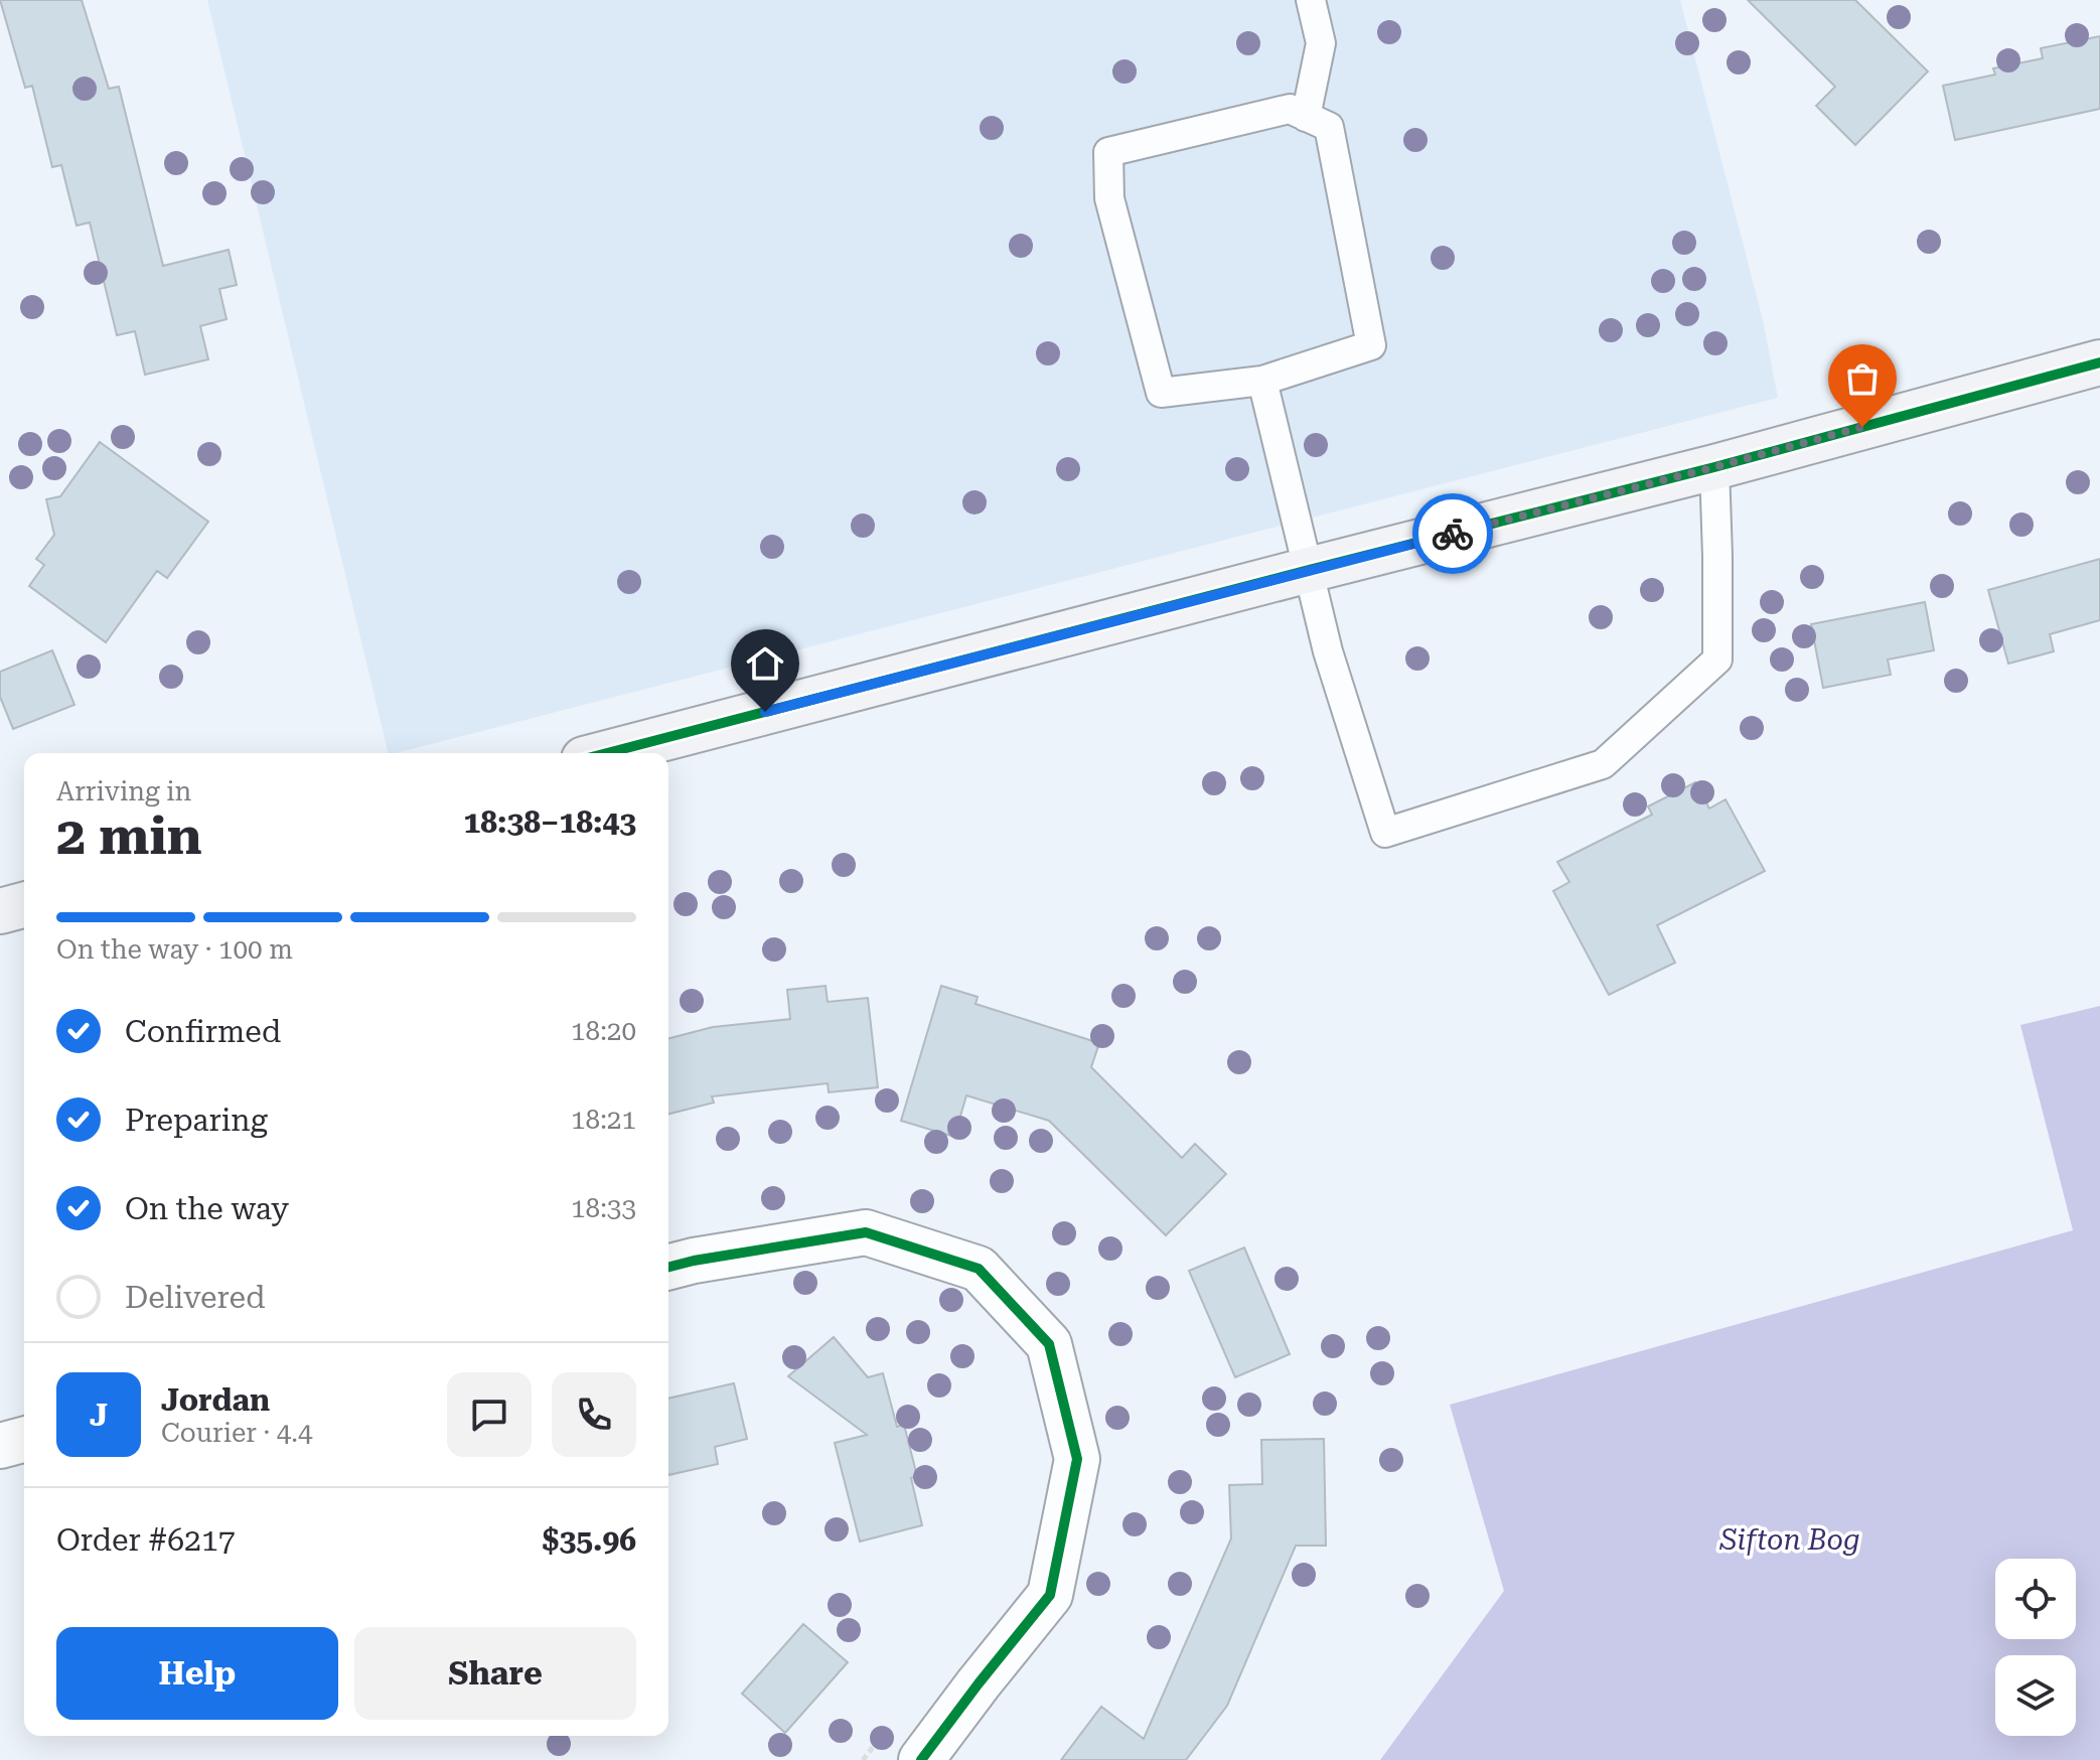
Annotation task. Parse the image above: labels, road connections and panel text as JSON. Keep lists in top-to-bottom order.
{
  "parks": ["Sifton Bog"],
  "page": {
    "heading": ["2 min", "Arriving in", "18:38–18:43"],
    "panel": [
      "Jordan",
      "Courier · 4.4",
      "Order #6217",
      "$35.96"
    ],
    "bar": "On the way · 100 m",
    "list": [
      ["Confirmed", "18:20"],
      ["Preparing", "18:21"],
      ["On the way", "18:33"],
      "Delivered"
    ],
    "round": "J",
    "buttons": ["Help", "Share"]
  }
}
